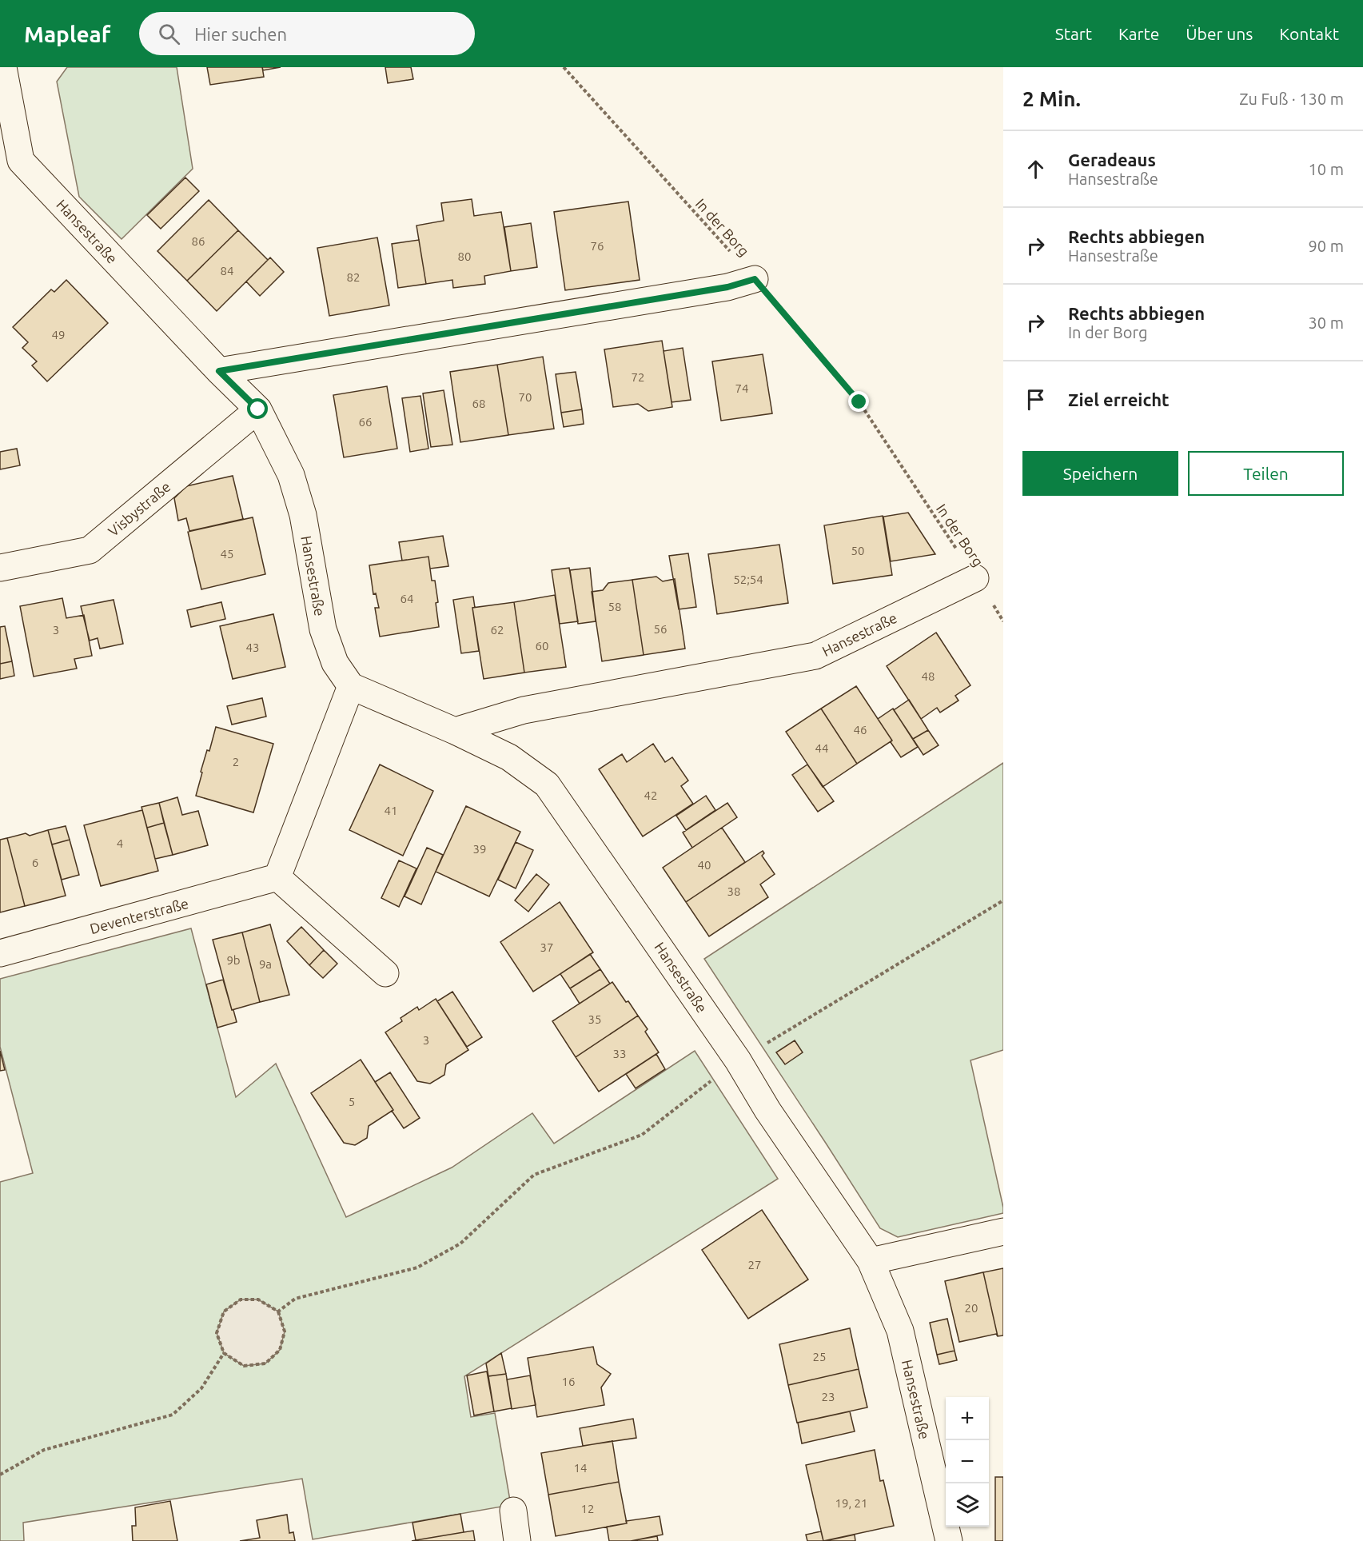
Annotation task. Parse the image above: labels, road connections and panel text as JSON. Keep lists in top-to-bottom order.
{
  "streets": {
    "street": ["Hansestraße", "Visbystraße", "Deventerstraße"],
    "path": ["In der Borg"]
  },
  "crossings": [
    ["In der Borg", "Hansestraße"],
    ["Hansestraße", "Visbystraße"]
  ],
  "house_numbers": [
    "86",
    "76",
    "80",
    "84",
    "82",
    "49",
    "72",
    "74",
    "70",
    "68",
    "66",
    "50",
    "45",
    "52;54",
    "64",
    "58",
    "56",
    "3",
    "62",
    "60",
    "43",
    "48",
    "46",
    "44",
    "2",
    "42",
    "41",
    "4",
    "39",
    "6",
    "40",
    "38",
    "37",
    "9b",
    "9a",
    "35",
    "3",
    "33",
    "5",
    "27",
    "20",
    "25",
    "16",
    "23",
    "14",
    "19, 21",
    "12"
  ],
  "page": {
    "header": "Mapleaf",
    "search": "Hier suchen",
    "nav": [
      "Start",
      "Karte",
      "Über uns",
      "Kontakt"
    ],
    "heading": ["2 Min.", "Zu Fuß · 130 m"],
    "list": [
      ["Geradeaus", "Hansestraße", "10 m"],
      ["Rechts abbiegen", "Hansestraße", "90 m"],
      ["Rechts abbiegen", "In der Borg", "30 m"],
      "Ziel erreicht"
    ],
    "buttons": ["Speichern", "Teilen"],
    "map_buttons": ["+", "−"]
  }
}
